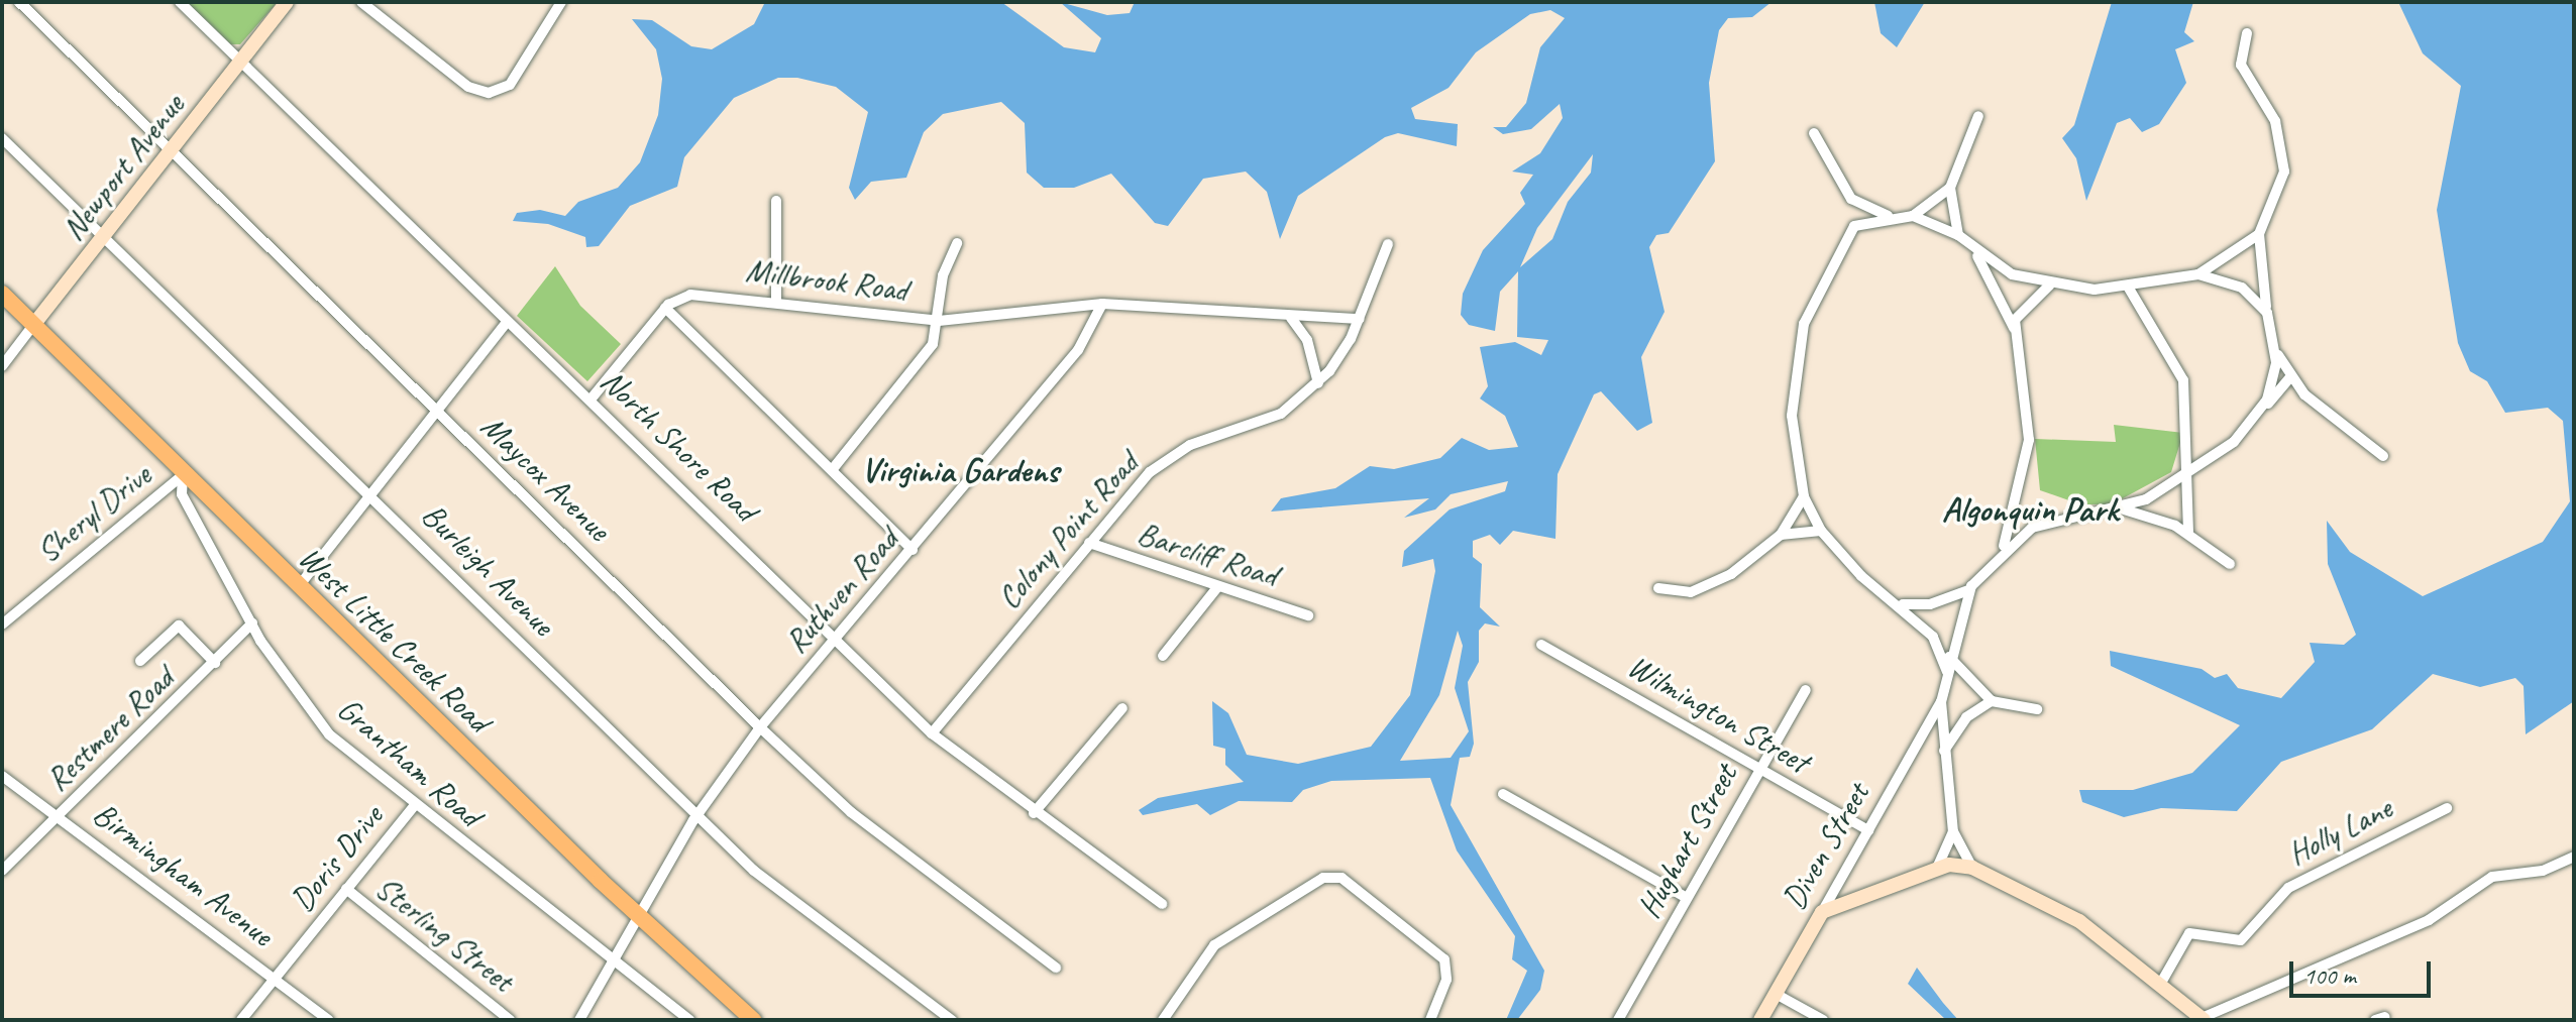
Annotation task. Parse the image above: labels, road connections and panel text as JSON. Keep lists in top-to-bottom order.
{
  "streets": {
    "main road": ["West Little Creek Road"],
    "street": [
      "Newport Avenue",
      "Millbrook Road",
      "North Shore Road",
      "Maycox Avenue",
      "Sheryl Drive",
      "Colony Point Road",
      "Barcliff Road",
      "Burleigh Avenue",
      "Ruthven Road",
      "Wilmington Street",
      "Restmere Road",
      "Grantham Road",
      "Holly Lane",
      "Hughart Street",
      "Diven Street",
      "Doris Drive",
      "Birmingham Avenue",
      "Sterling Street"
    ]
  },
  "crossings": [
    ["Newport Avenue", "North Shore Road"],
    ["Newport Avenue", "Maycox Avenue"],
    ["Newport Avenue", "Burleigh Avenue"],
    ["Newport Avenue", "West Little Creek Road"],
    ["Millbrook Road", "North Shore Road"],
    ["Millbrook Road", "Ruthven Road"],
    ["North Shore Road", "Colony Point Road"],
    ["North Shore Road", "Ruthven Road"],
    ["Maycox Avenue", "Ruthven Road"],
    ["Sheryl Drive", "West Little Creek Road"],
    ["Sheryl Drive", "Grantham Road"],
    ["Colony Point Road", "Barcliff Road"],
    ["Burleigh Avenue", "Ruthven Road"],
    ["Ruthven Road", "West Little Creek Road"],
    ["Ruthven Road", "Grantham Road"],
    ["West Little Creek Road", "Grantham Road"],
    ["Wilmington Street", "Hughart Street"],
    ["Wilmington Street", "Diven Street"],
    ["Restmere Road", "Grantham Road"],
    ["Restmere Road", "Birmingham Avenue"],
    ["Grantham Road", "Doris Drive"],
    ["Doris Drive", "Birmingham Avenue"],
    ["Doris Drive", "Sterling Street"]
  ],
  "districts": ["Virginia Gardens", "Algonquin Park"],
  "scale_bar": "100 m"
}
